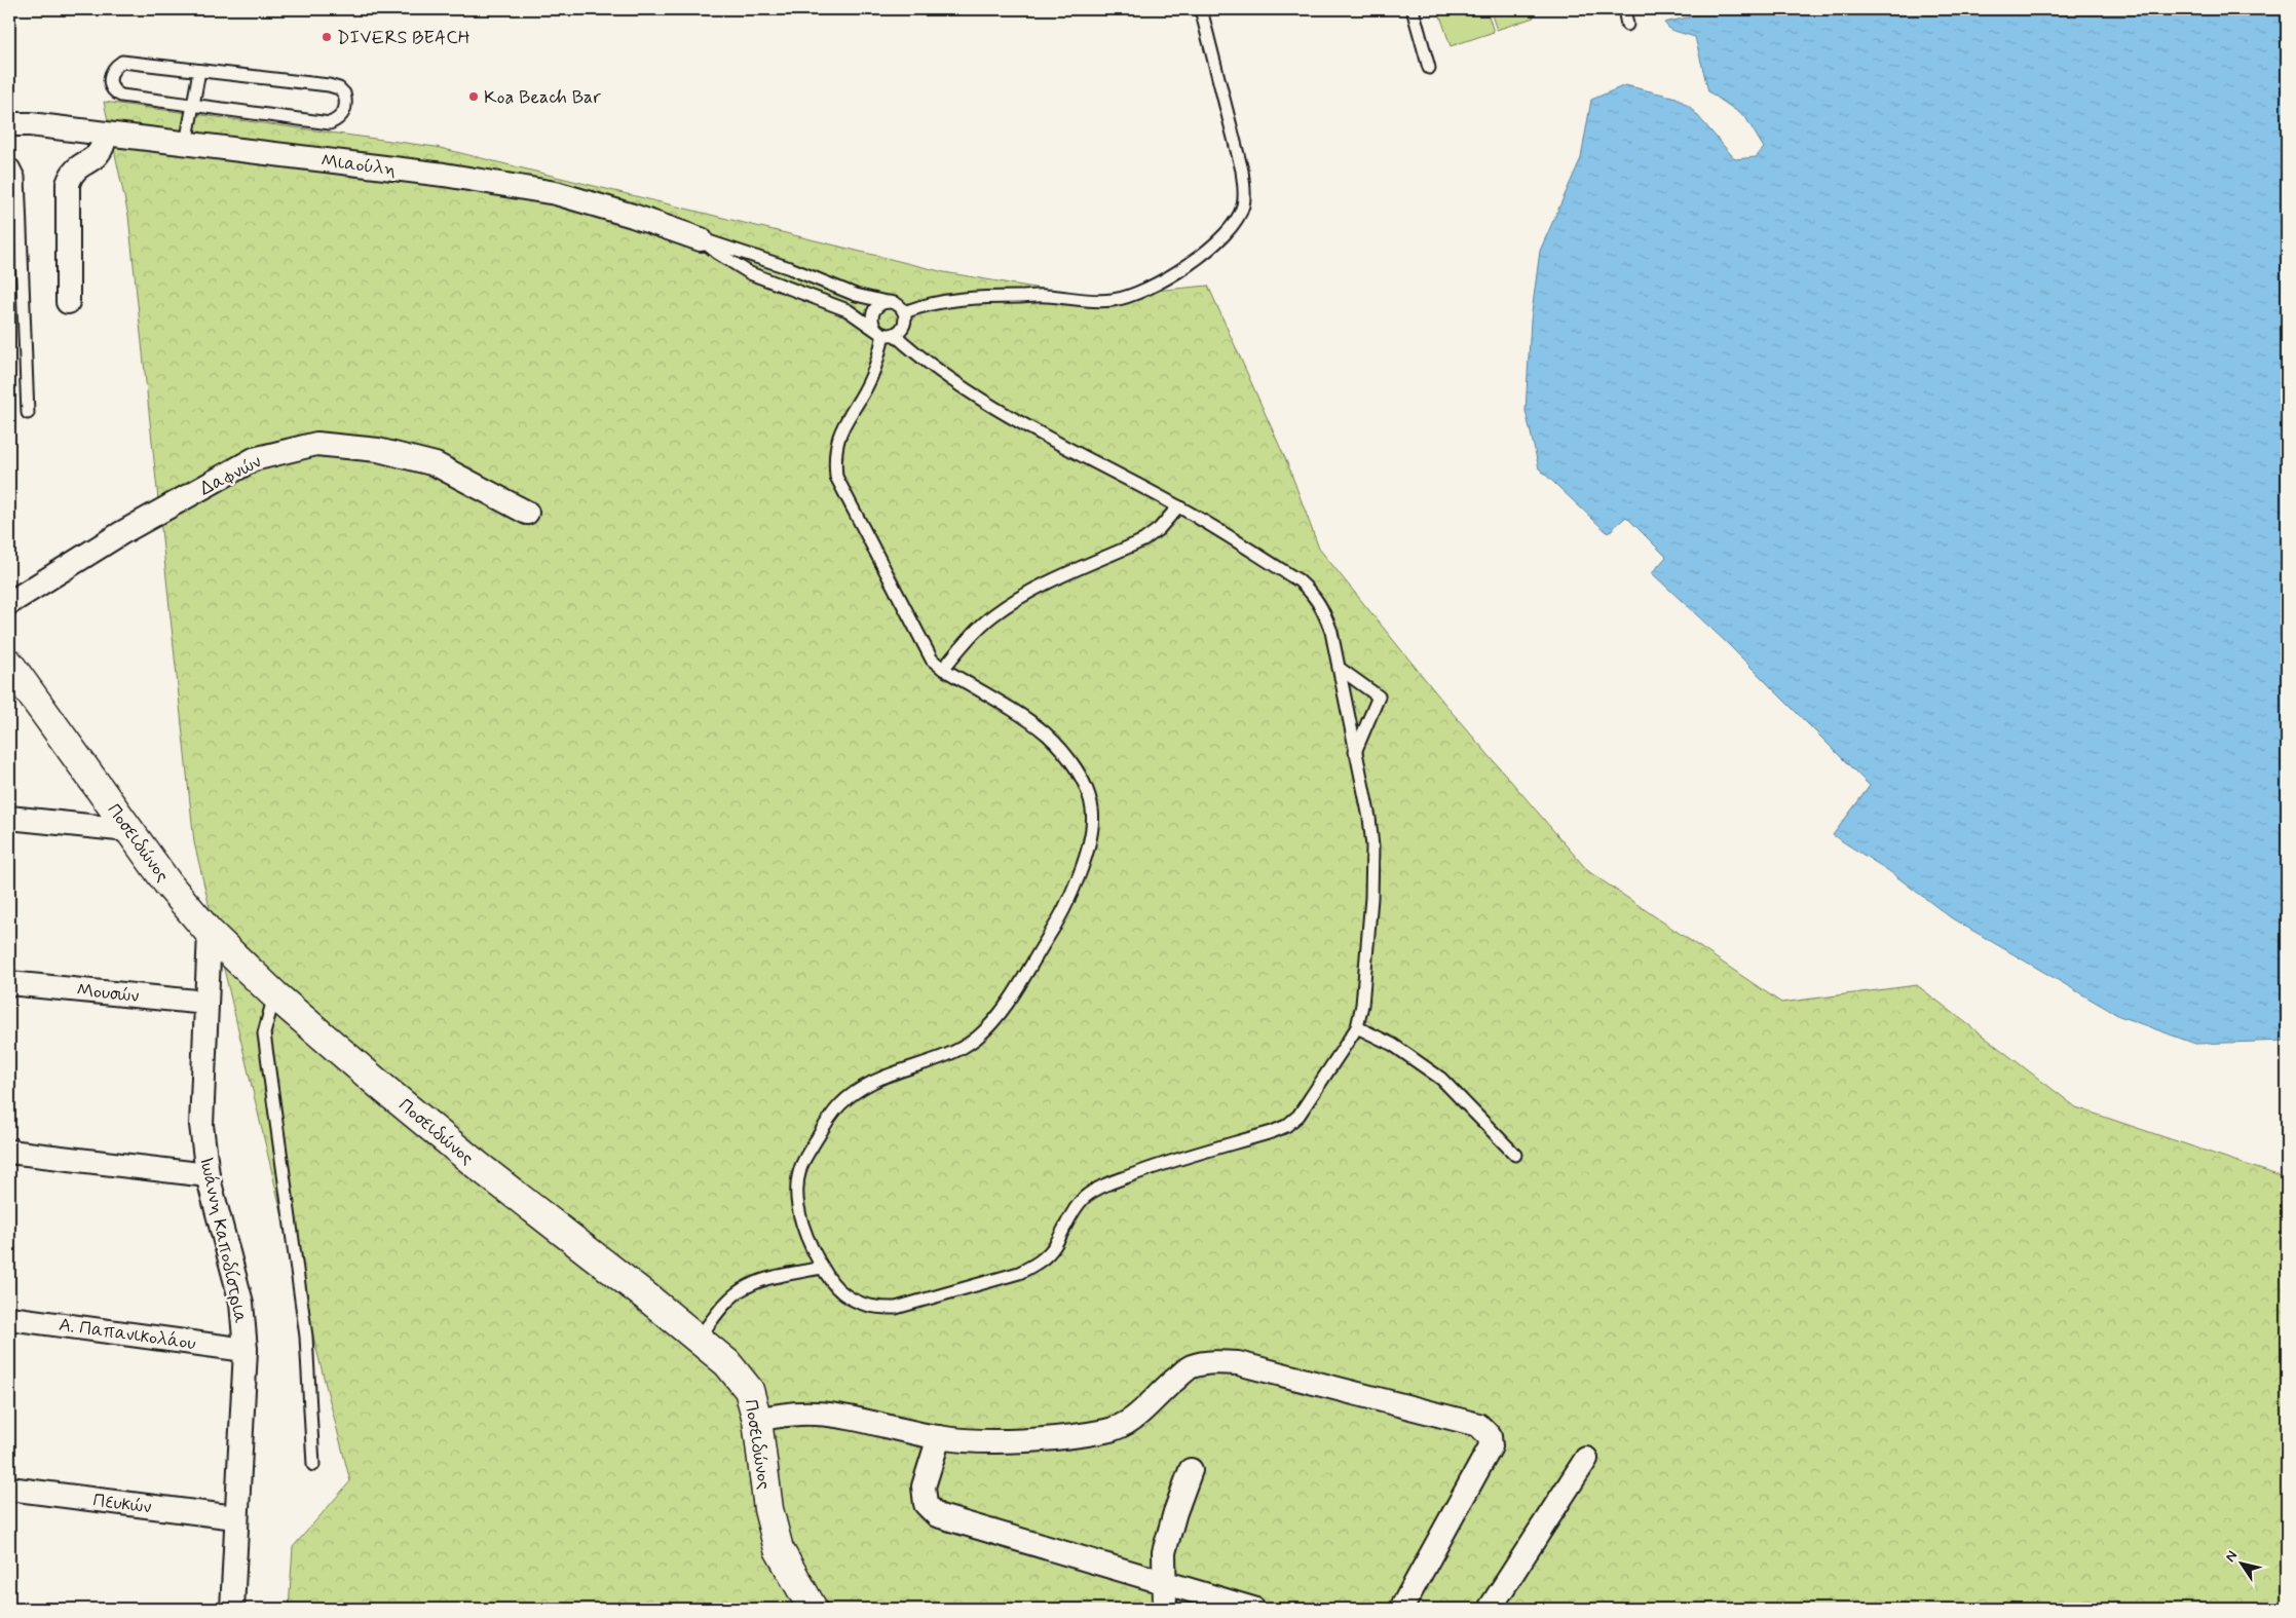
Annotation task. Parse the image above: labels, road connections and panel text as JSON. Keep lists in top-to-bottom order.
{
  "streets": {
    "street": [
      "Μιαούλη",
      "Δαφνών",
      "Ποσειδώνος",
      "Μουσών",
      "Ιωάννη Καποδίστρια",
      "Α. Παπανικολάου",
      "Πευκών"
    ]
  },
  "crossings": [
    ["Ποσειδώνος", "Ιωάννη Καποδίστρια"],
    ["Μουσών", "Ιωάννη Καποδίστρια"],
    ["Ιωάννη Καποδίστρια", "Α. Παπανικολάου"],
    ["Ιωάννη Καποδίστρια", "Πευκών"]
  ],
  "places": ["DIVERS BEACH", "Koa Beach Bar"],
  "north": "top left"
}
